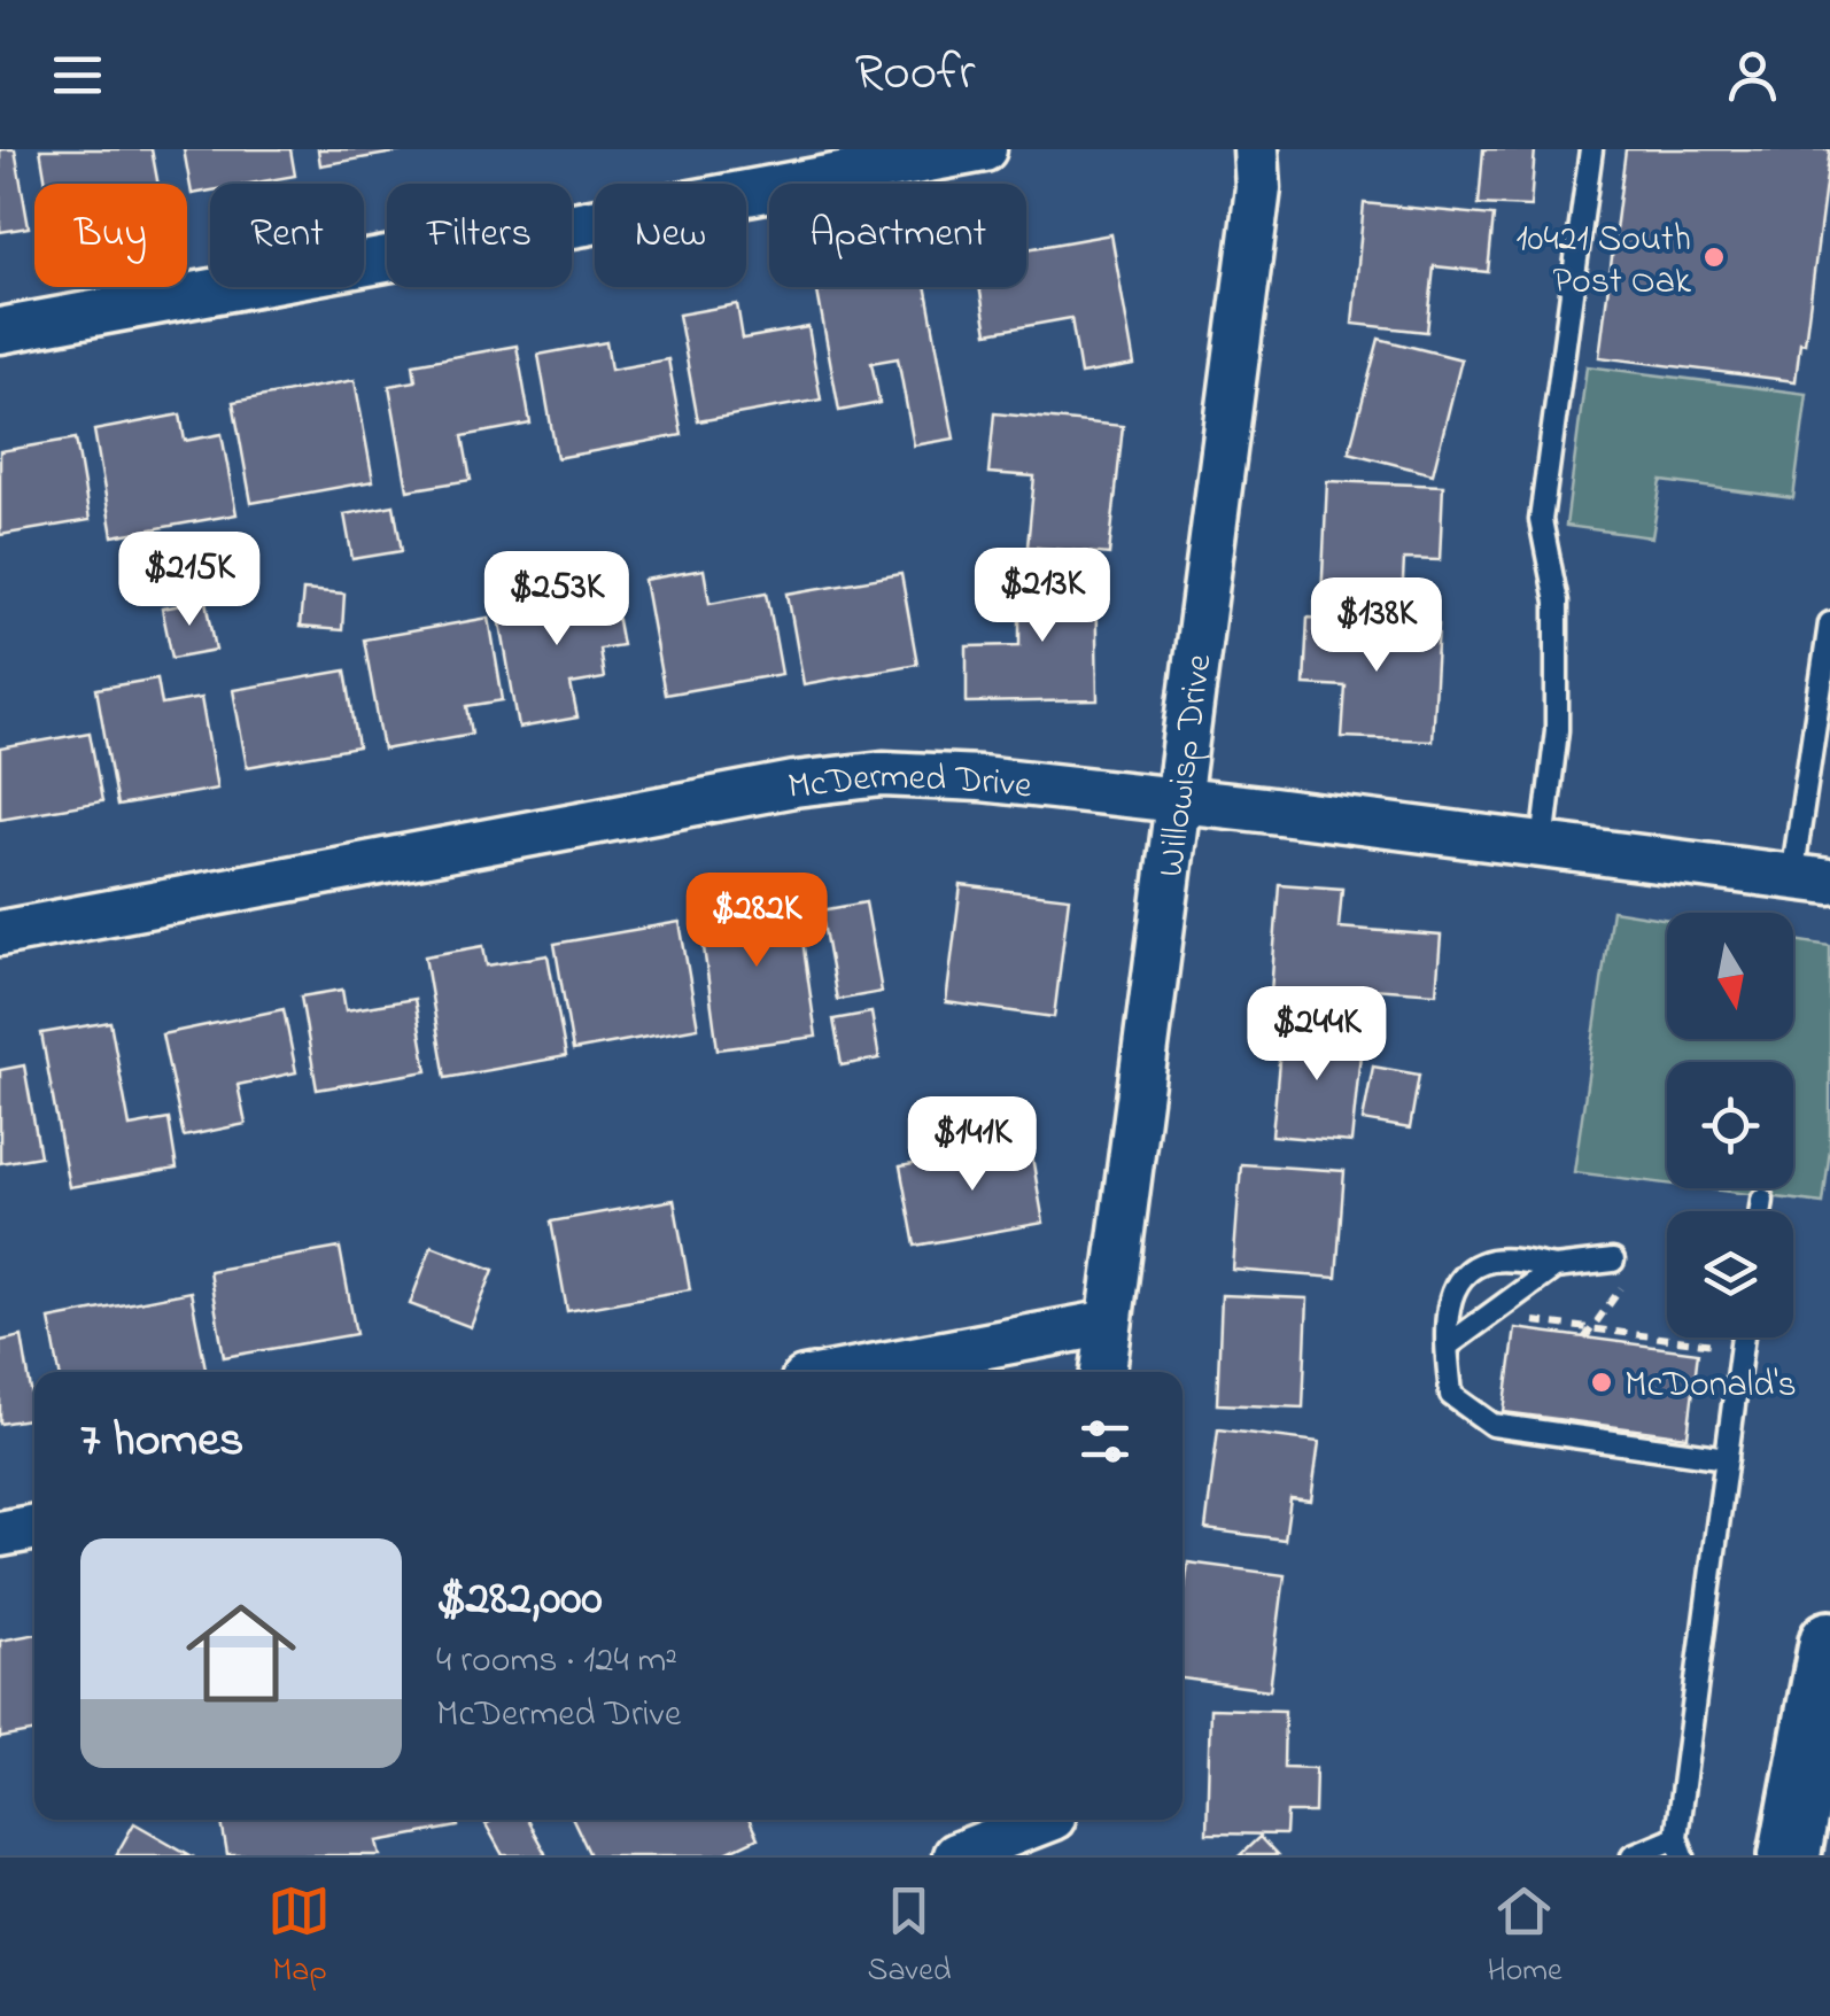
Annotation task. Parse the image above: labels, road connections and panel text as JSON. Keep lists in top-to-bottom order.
{
  "streets": {
    "street": ["Willowisp Drive", "McDermed Drive"]
  },
  "crossings": [
    ["Willowisp Drive", "McDermed Drive"]
  ],
  "places": ["10421 South Post Oak", "McDonald's"],
  "north": "bottom",
  "page": {
    "header": "Roofr",
    "chip": [
      "Buy",
      "Rent",
      "Filters",
      "New",
      "Apartment"
    ],
    "price": [
      "$215K",
      "$213K",
      "$253K",
      "$138K",
      "$282K",
      "$244K",
      "$141K"
    ],
    "heading": "7 homes",
    "list": [
      {
        "name": "$282,000",
        "note": "4 rooms · 124 m² · McDermed Drive"
      }
    ],
    "tabs": ["Map", "Saved", "Home"]
  }
}
